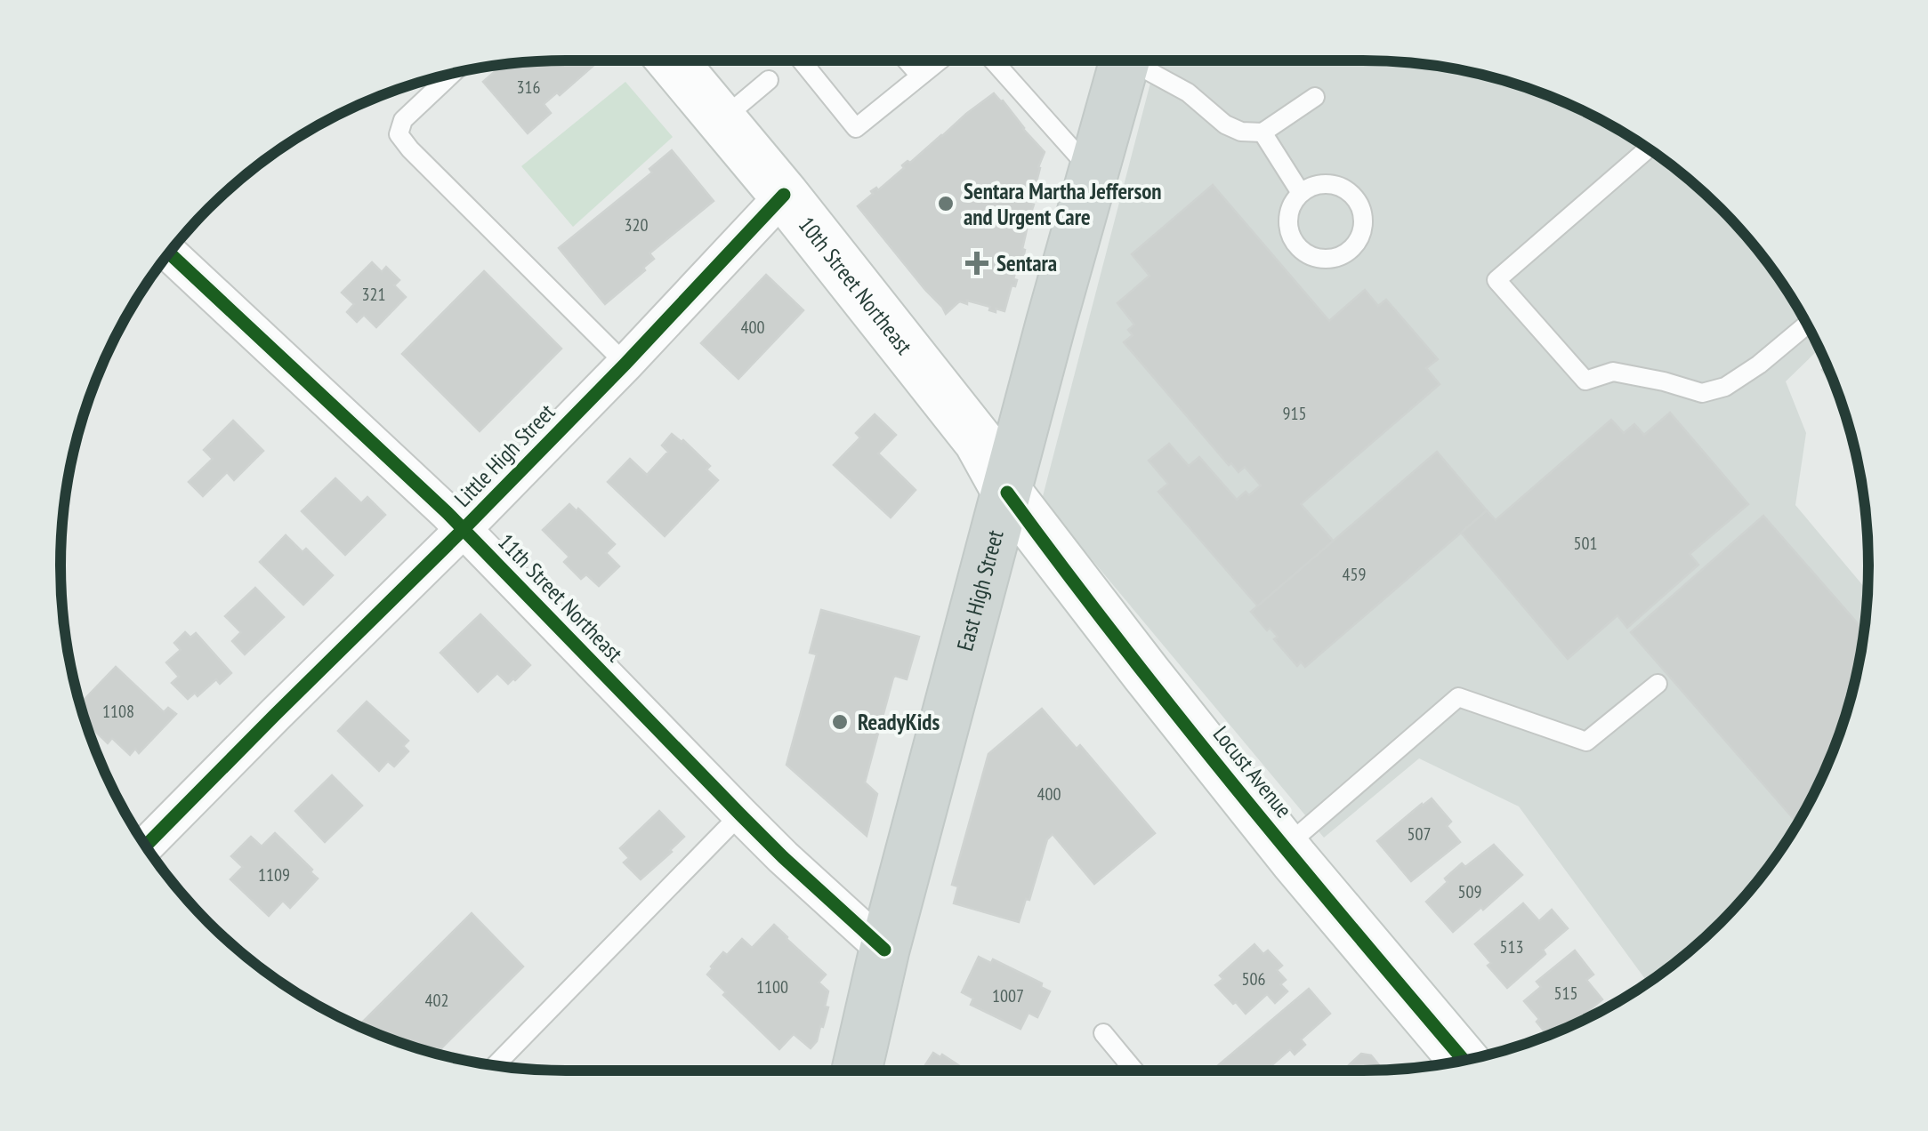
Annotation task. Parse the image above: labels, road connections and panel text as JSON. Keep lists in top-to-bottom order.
{
  "streets": {
    "main road": ["East High Street"],
    "street": [
      "10th Street Northeast",
      "Little High Street",
      "11th Street Northeast",
      "Locust Avenue"
    ]
  },
  "crossings": [
    ["10th Street Northeast", "Little High Street"],
    ["10th Street Northeast", "East High Street"],
    ["10th Street Northeast", "Locust Avenue"],
    ["Little High Street", "11th Street Northeast"],
    ["East High Street", "11th Street Northeast"],
    ["East High Street", "Locust Avenue"]
  ],
  "places": {
    "other": ["Sentara Martha Jefferson and Urgent Care", "ReadyKids"],
    "health": ["Sentara"]
  },
  "house_numbers": [
    "316",
    "320",
    "321",
    "400",
    "915",
    "501",
    "459",
    "1108",
    "400",
    "507",
    "1109",
    "509",
    "513",
    "506",
    "1100",
    "515",
    "1007",
    "402"
  ]
}
